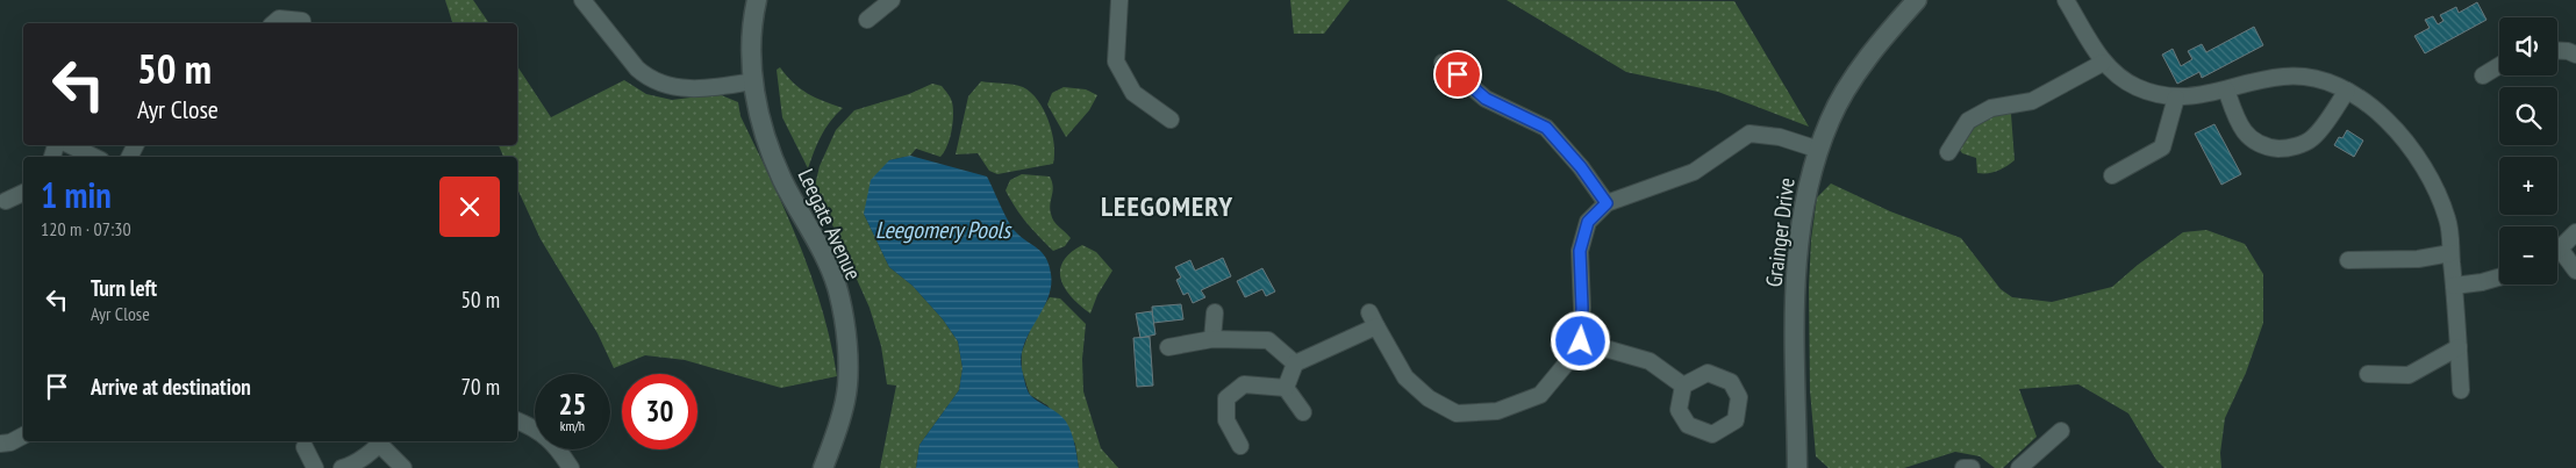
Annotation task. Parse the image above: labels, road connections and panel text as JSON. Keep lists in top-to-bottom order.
{
  "streets": {
    "street": ["Leegate Avenue", "Grainger Drive"]
  },
  "districts": ["LEEGOMERY"],
  "water": ["Leegomery Pools"],
  "page": {
    "map_buttons": ["+", "−"],
    "turn": ["50 m", "Ayr Close"],
    "heading": ["1 min", "120 m · 07:30"],
    "list": [
      {
        "name": "Turn left",
        "note": "Ayr Close",
        "value": "50 m"
      },
      {
        "name": "Arrive at destination",
        "value": "70 m"
      }
    ],
    "speed": "25 km/h",
    "limit": "30"
  }
}
